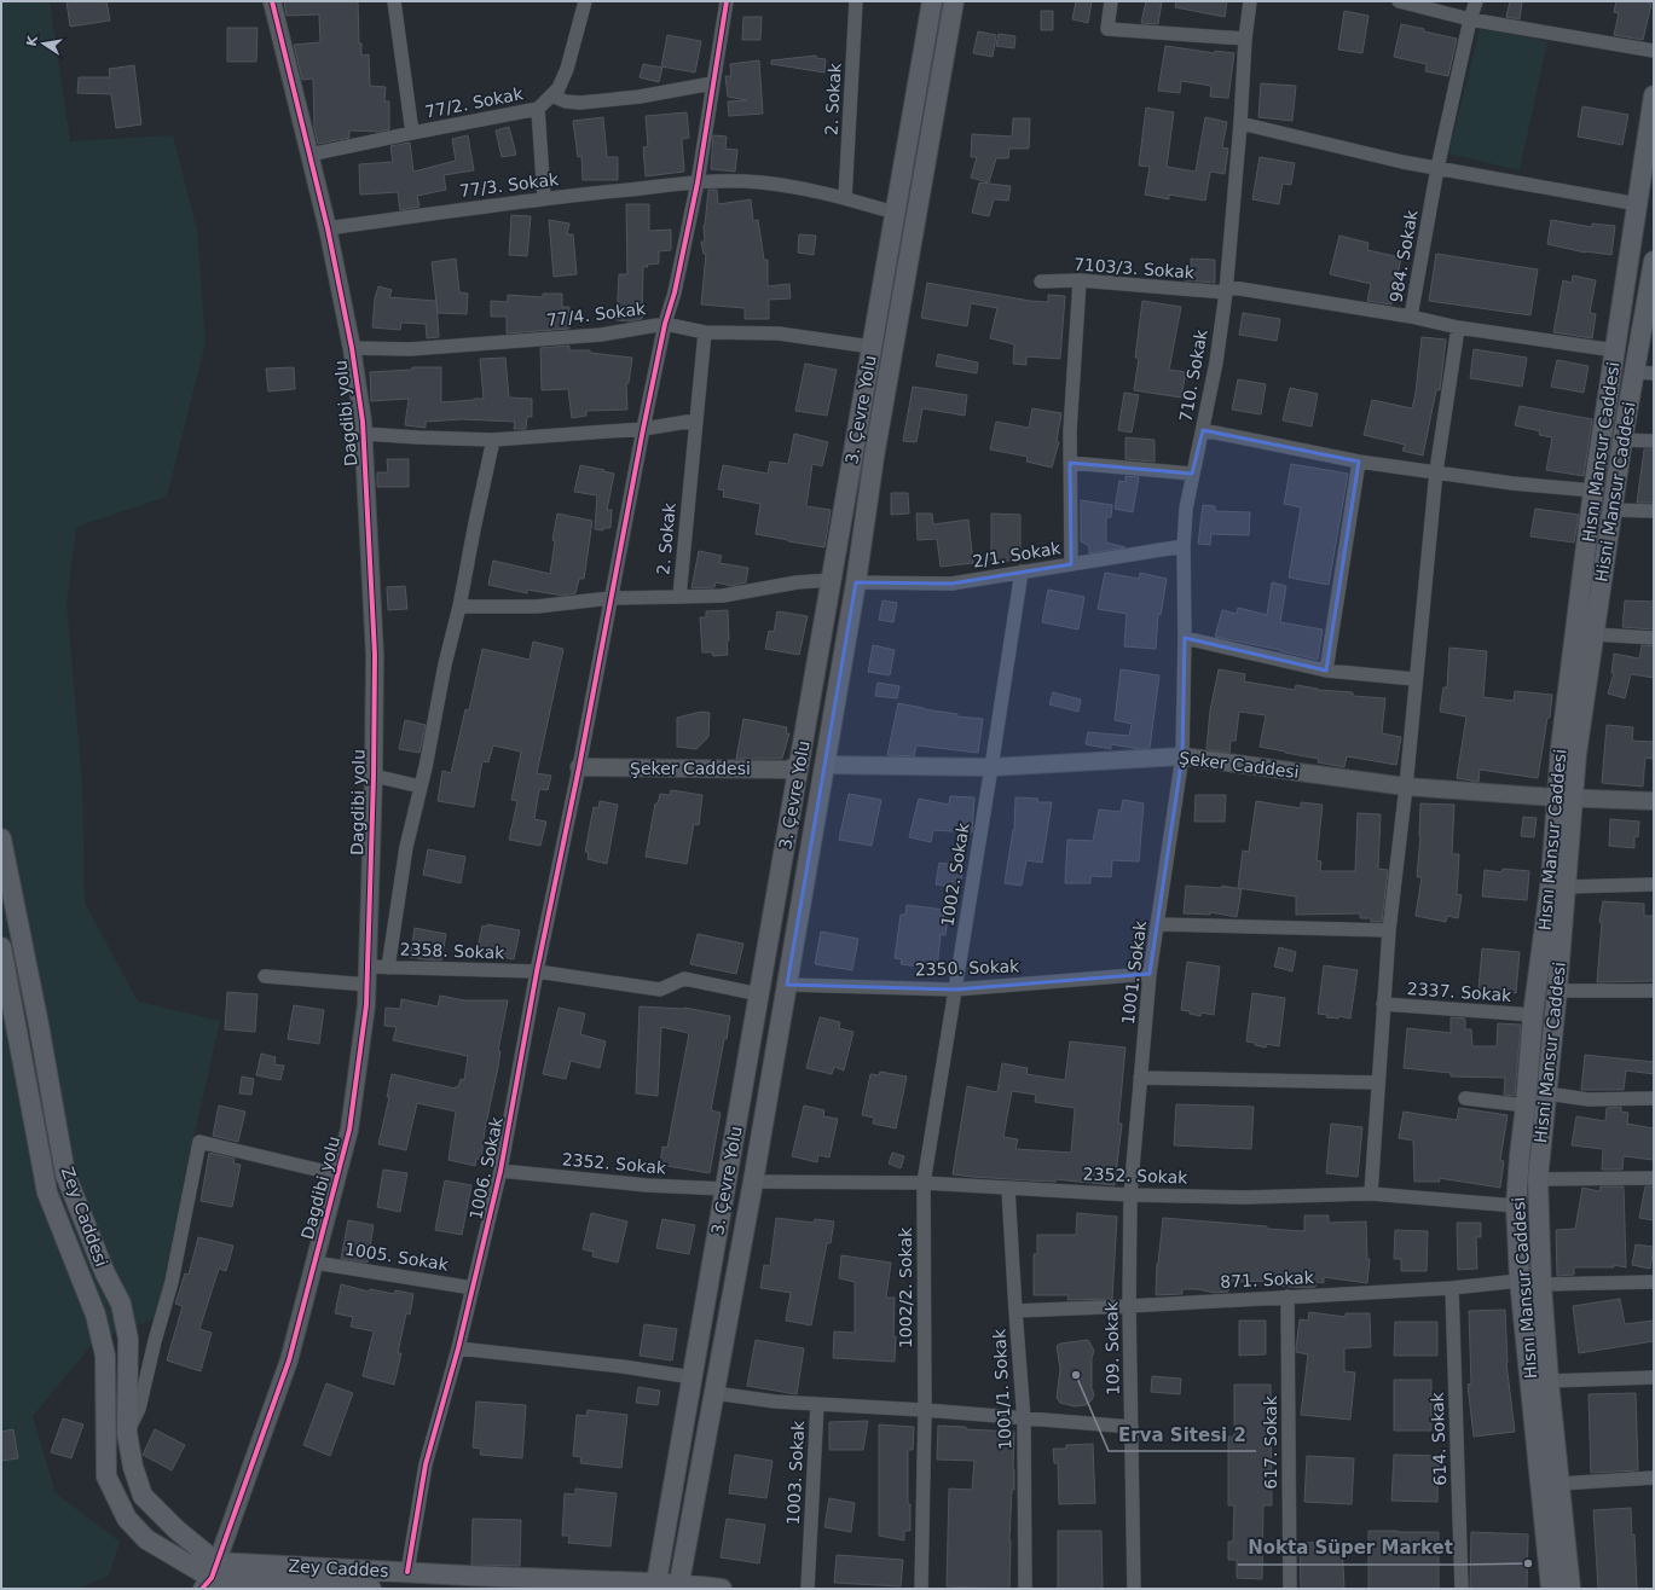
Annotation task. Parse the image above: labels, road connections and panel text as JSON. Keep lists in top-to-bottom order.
{
  "streets": {
    "main road": [
      "3. Çevre Yolu",
      "Hısnı Mansur Caddesi",
      "Hisni Mansur Caddesi",
      "Zey Caddesi",
      "Zey Caddes"
    ],
    "street": [
      "2. Sokak",
      "77/2. Sokak",
      "77/3. Sokak",
      "984. Sokak",
      "7103/3. Sokak",
      "77/4. Sokak",
      "710. Sokak",
      "Dagdibi yolu",
      "2/1. Sokak",
      "Şeker Caddesi",
      "1002. Sokak",
      "2358. Sokak",
      "2350. Sokak",
      "1001. Sokak",
      "2337. Sokak",
      "2352. Sokak",
      "1006. Sokak",
      "1005. Sokak",
      "871. Sokak",
      "1002/2. Sokak",
      "109. Sokak",
      "1001/1. Sokak",
      "614. Sokak",
      "617. Sokak",
      "1003. Sokak"
    ]
  },
  "crossings": [
    ["2. Sokak", "77/3. Sokak"],
    ["2. Sokak", "77/4. Sokak"],
    ["2. Sokak", "3. Çevre Yolu"],
    ["77/2. Sokak", "Dagdibi yolu"],
    ["77/3. Sokak", "3. Çevre Yolu"],
    ["77/3. Sokak", "Dagdibi yolu"],
    ["77/3. Sokak", "1006. Sokak"],
    ["984. Sokak", "7103/3. Sokak"],
    ["984. Sokak", "Hısnı Mansur Caddesi"],
    ["7103/3. Sokak", "710. Sokak"],
    ["77/4. Sokak", "3. Çevre Yolu"],
    ["77/4. Sokak", "Dagdibi yolu"],
    ["77/4. Sokak", "1006. Sokak"],
    ["710. Sokak", "2/1. Sokak"],
    ["710. Sokak", "Şeker Caddesi"],
    ["710. Sokak", "1001. Sokak"],
    ["3. Çevre Yolu", "2/1. Sokak"],
    ["3. Çevre Yolu", "Şeker Caddesi"],
    ["3. Çevre Yolu", "2358. Sokak"],
    ["3. Çevre Yolu", "2350. Sokak"],
    ["3. Çevre Yolu", "2352. Sokak"],
    ["3. Çevre Yolu", "1003. Sokak"],
    ["3. Çevre Yolu", "Zey Caddes"],
    ["Dagdibi yolu", "2358. Sokak"],
    ["Dagdibi yolu", "Zey Caddesi"],
    ["Dagdibi yolu", "1005. Sokak"],
    ["Dagdibi yolu", "Zey Caddes"],
    ["Hısnı Mansur Caddesi", "Hisni Mansur Caddesi"],
    ["Hısnı Mansur Caddesi", "Şeker Caddesi"],
    ["Hısnı Mansur Caddesi", "2337. Sokak"],
    ["Hısnı Mansur Caddesi", "2352. Sokak"],
    ["Hısnı Mansur Caddesi", "871. Sokak"],
    ["Hisni Mansur Caddesi", "Şeker Caddesi"],
    ["2/1. Sokak", "1002. Sokak"],
    ["Şeker Caddesi", "1002. Sokak"],
    ["Şeker Caddesi", "1001. Sokak"],
    ["Şeker Caddesi", "1006. Sokak"],
    ["1002. Sokak", "2350. Sokak"],
    ["1002. Sokak", "1002/2. Sokak"],
    ["2358. Sokak", "1006. Sokak"],
    ["2350. Sokak", "1001. Sokak"],
    ["2350. Sokak", "1002/2. Sokak"],
    ["1001. Sokak", "2352. Sokak"],
    ["1001. Sokak", "109. Sokak"],
    ["2352. Sokak", "1006. Sokak"],
    ["2352. Sokak", "1002/2. Sokak"],
    ["2352. Sokak", "109. Sokak"],
    ["2352. Sokak", "1001/1. Sokak"],
    ["1006. Sokak", "1005. Sokak"],
    ["1006. Sokak", "Zey Caddes"],
    ["Zey Caddesi", "Zey Caddes"],
    ["871. Sokak", "109. Sokak"],
    ["871. Sokak", "1001/1. Sokak"],
    ["871. Sokak", "614. Sokak"],
    ["871. Sokak", "617. Sokak"]
  ],
  "places": ["Erva Sitesi 2", "Nokta Süper Market"],
  "north": "left"
}
